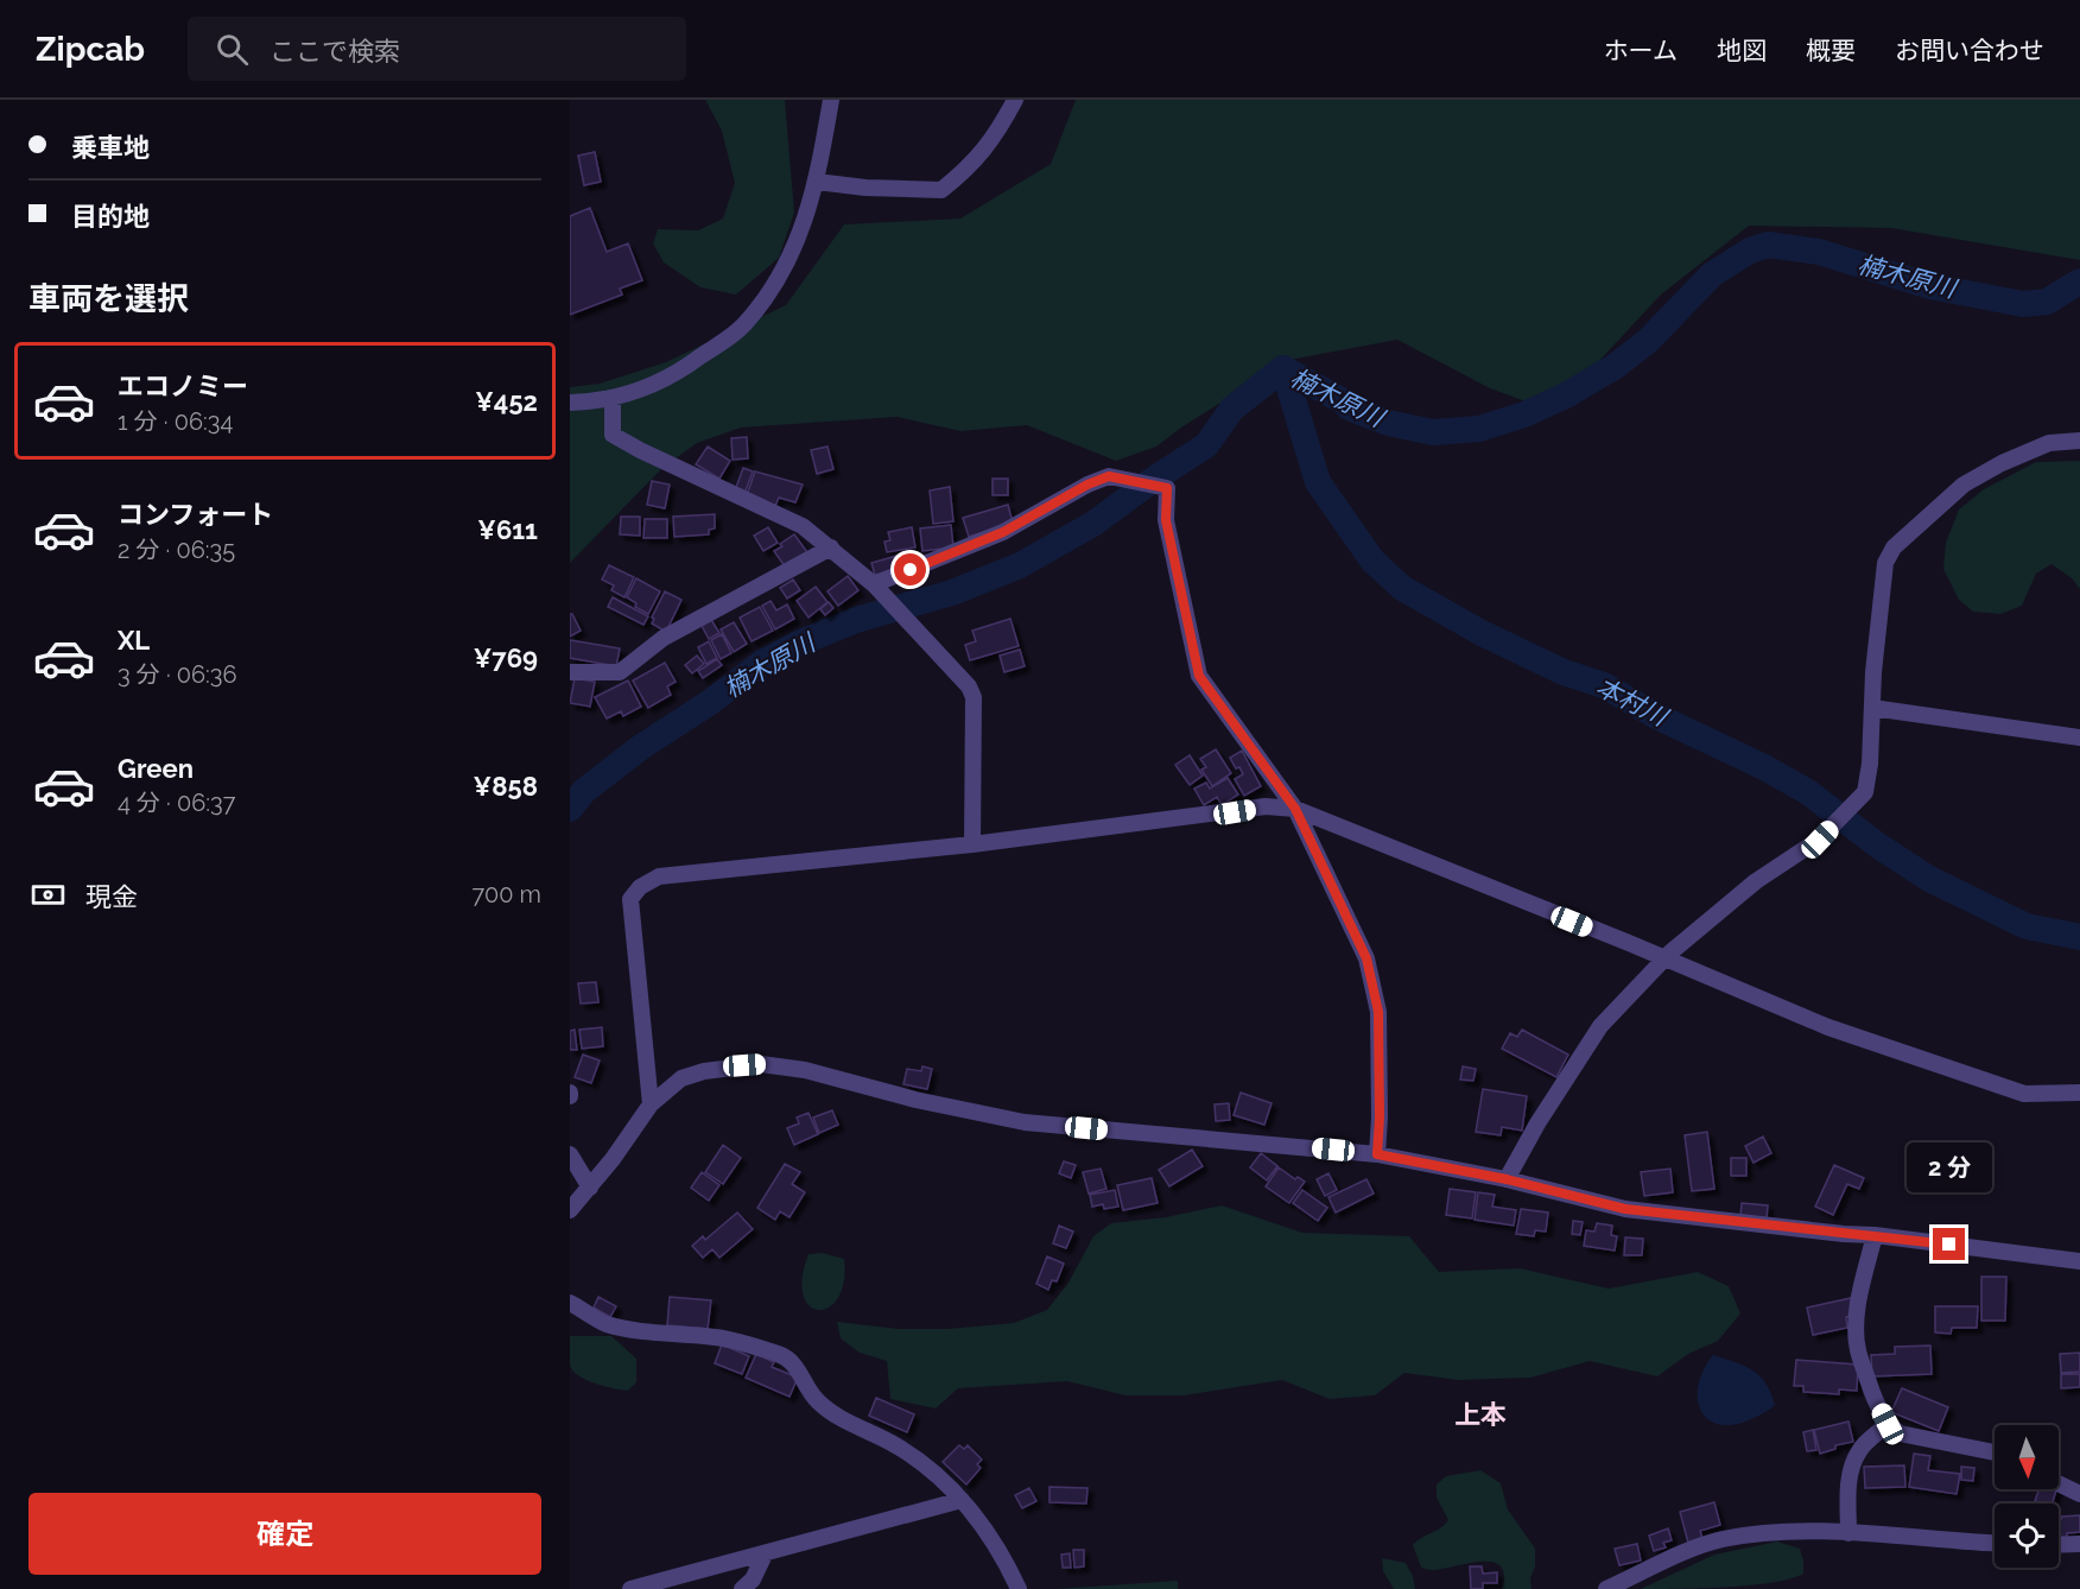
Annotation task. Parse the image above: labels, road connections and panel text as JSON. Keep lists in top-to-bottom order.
{
  "districts": ["上本"],
  "water": ["楠木原川", "本村川"],
  "north": "bottom",
  "page": {
    "header": "Zipcab",
    "search": "ここで検索",
    "nav": [
      "ホーム",
      "地図",
      "概要",
      "お問い合わせ"
    ],
    "banner": ["乗車地", "目的地"],
    "heading": "車両を選択",
    "list": [
      {
        "name": "エコノミー",
        "note": "1 分 · 06:34",
        "value": "¥452"
      },
      {
        "name": "コンフォート",
        "note": "2 分 · 06:35",
        "value": "¥611"
      },
      {
        "name": "XL",
        "note": "3 分 · 06:36",
        "value": "¥769"
      },
      {
        "name": "Green",
        "note": "4 分 · 06:37",
        "value": "¥858"
      }
    ],
    "pay": ["現金", "700 m"],
    "bubble": "2 分",
    "buttons": "確定"
  }
}
